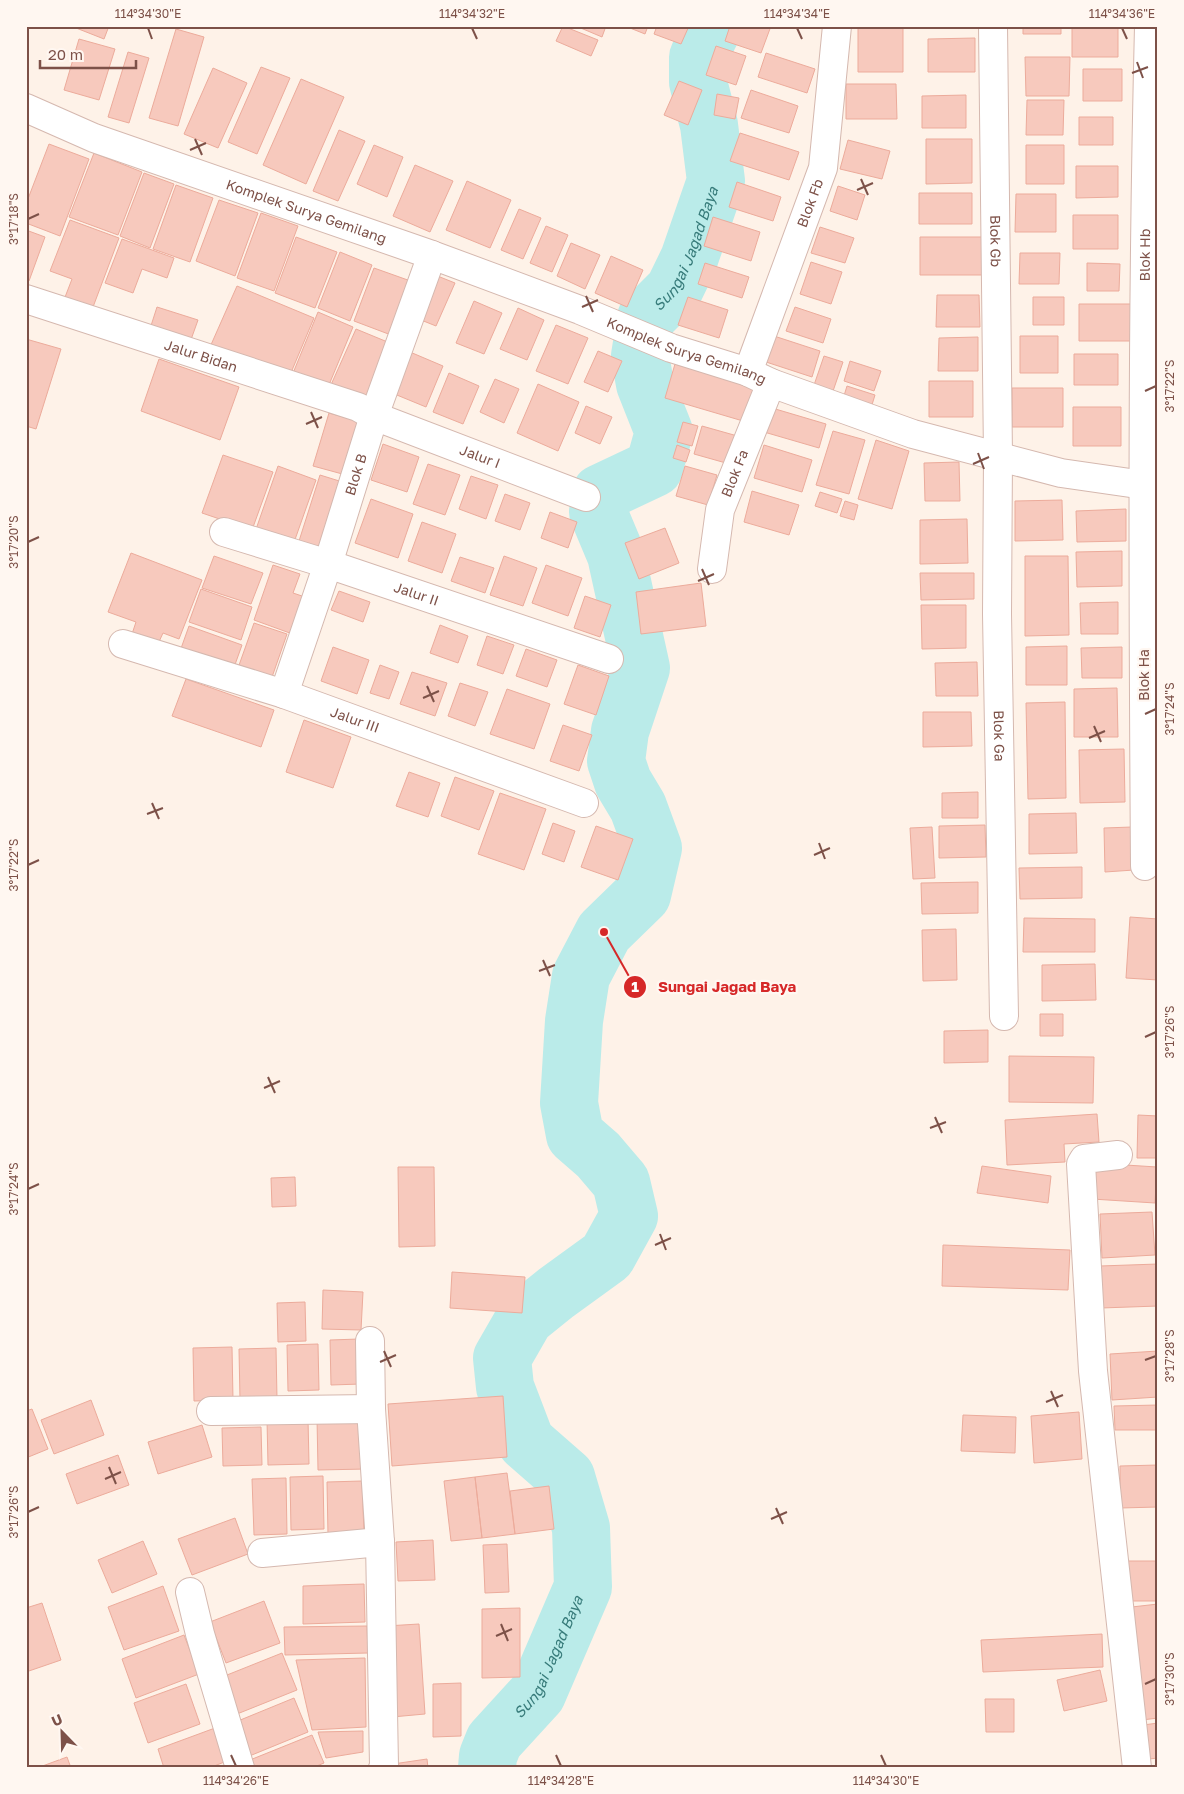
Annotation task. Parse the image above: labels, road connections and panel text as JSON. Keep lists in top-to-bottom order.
{
  "streets": {
    "street": [
      "Blok Fb",
      "Komplek Surya Gemilang",
      "Blok Gb",
      "Blok Hb",
      "Jalur Bidan",
      "Jalur I",
      "Blok B",
      "Blok Fa",
      "Jalur II",
      "Blok Ha",
      "Jalur III",
      "Blok Ga"
    ]
  },
  "crossings": [
    ["Blok Fb", "Komplek Surya Gemilang"],
    ["Blok Fb", "Blok Fa"],
    ["Komplek Surya Gemilang", "Blok Gb"],
    ["Komplek Surya Gemilang", "Blok Hb"],
    ["Komplek Surya Gemilang", "Blok B"],
    ["Komplek Surya Gemilang", "Blok Fa"],
    ["Komplek Surya Gemilang", "Blok Ha"],
    ["Komplek Surya Gemilang", "Blok Ga"],
    ["Blok Gb", "Blok Ga"],
    ["Blok Hb", "Blok Ha"],
    ["Jalur Bidan", "Jalur I"],
    ["Jalur Bidan", "Blok B"],
    ["Jalur I", "Blok B"],
    ["Blok B", "Jalur II"],
    ["Blok B", "Jalur III"]
  ],
  "water": ["Sungai Jagad Baya"],
  "places": ["Sungai Jagad Baya"],
  "scale_bar": "20 m",
  "north": "top left",
  "coordinates": [
    "114°34'30\"E",
    "114°34'32\"E",
    "114°34'34\"E",
    "114°34'36\"E",
    "3°17'18\"S",
    "3°17'22\"S",
    "3°17'20\"S",
    "3°17'24\"S",
    "3°17'26\"S",
    "3°17'28\"S",
    "3°17'30\"S",
    "114°34'26\"E",
    "114°34'28\"E"
  ]
}
